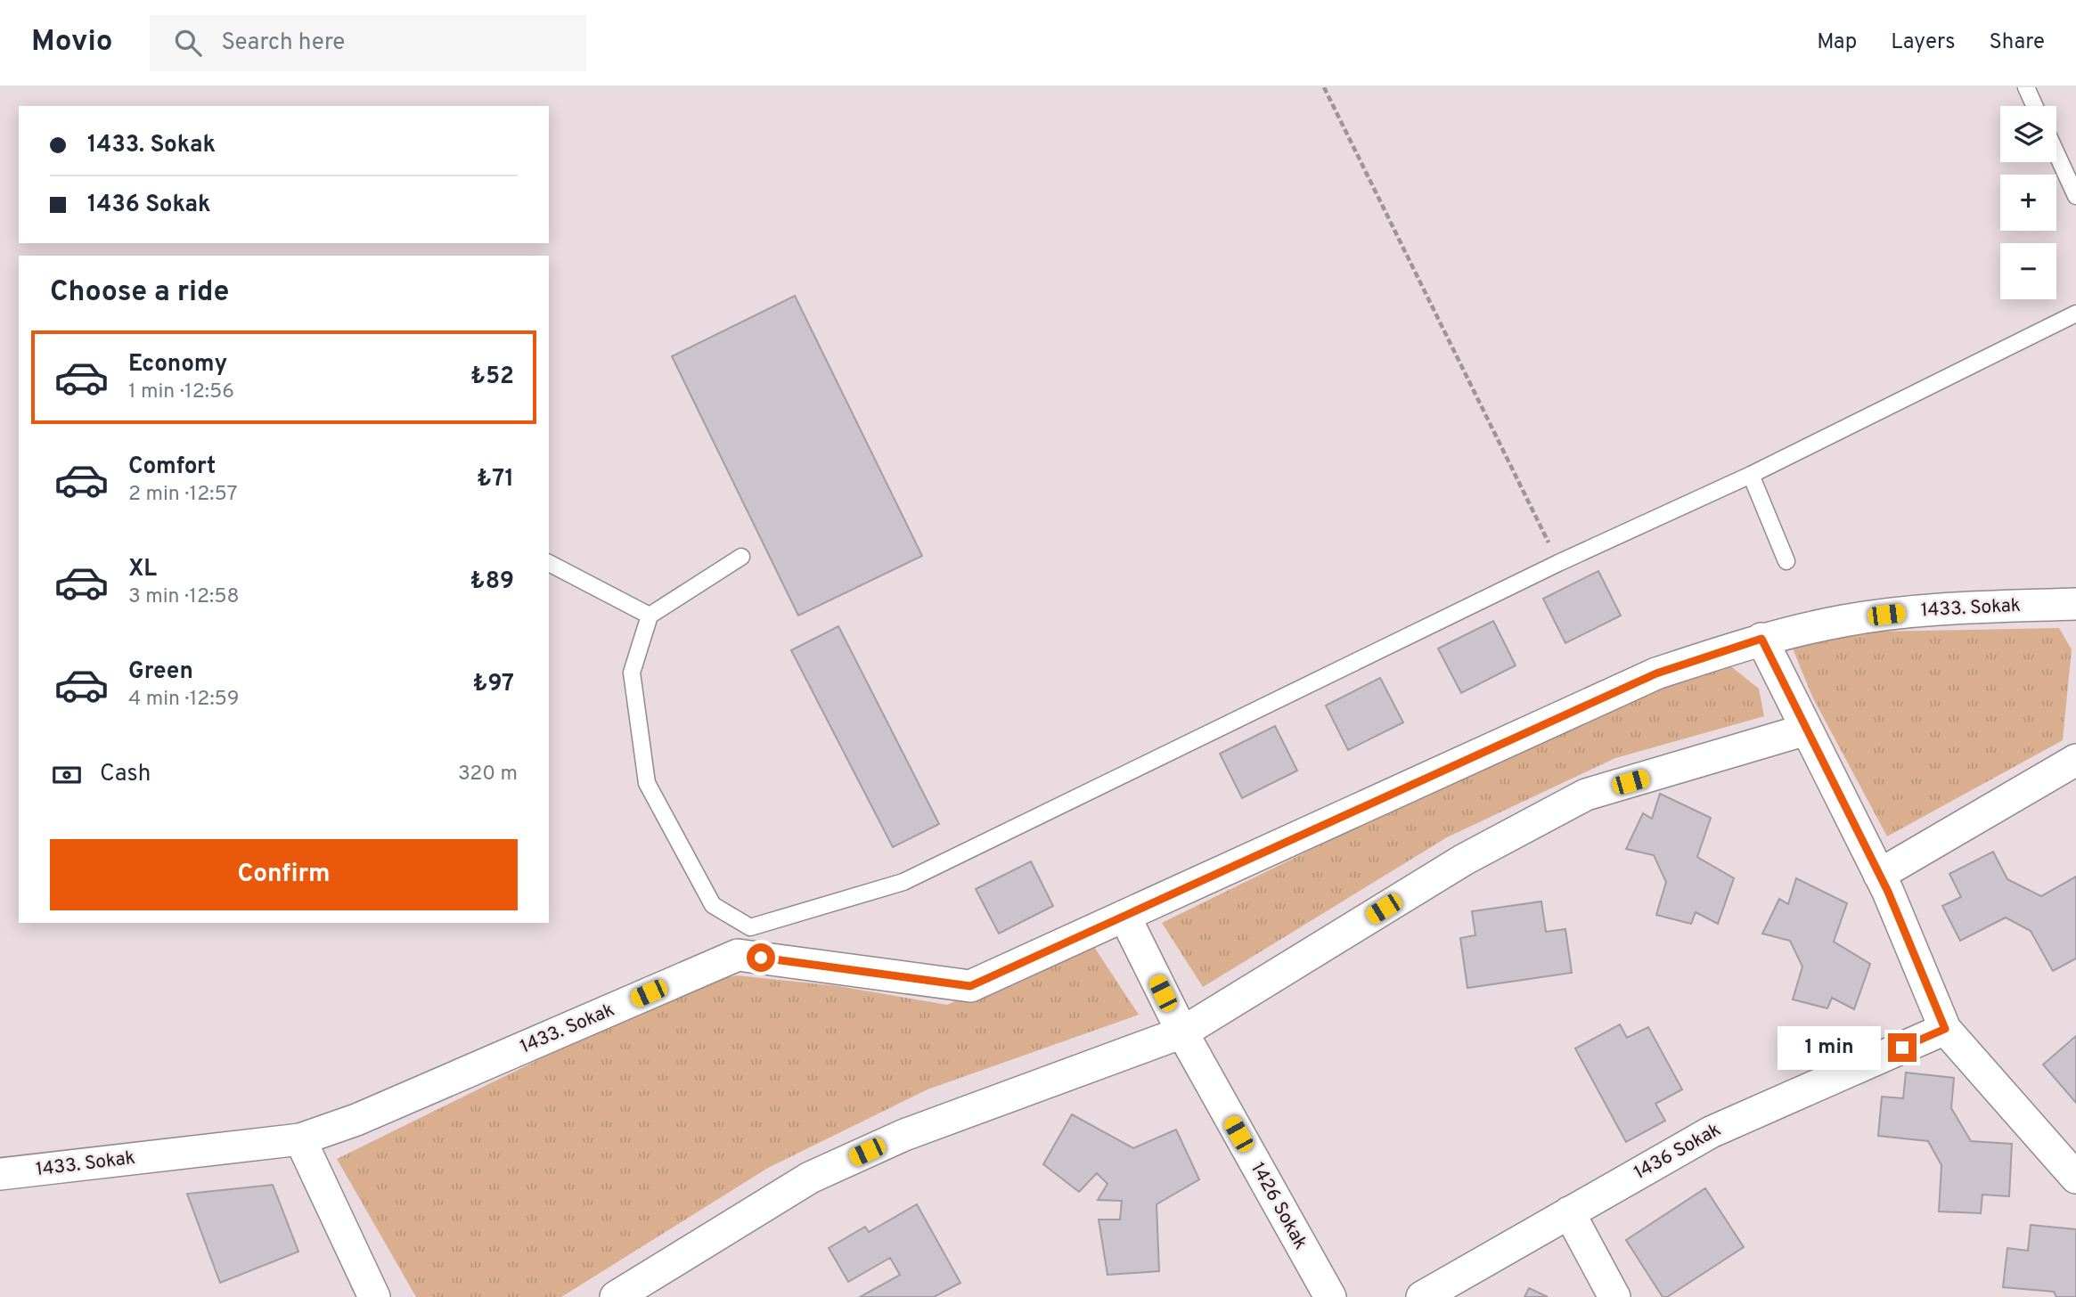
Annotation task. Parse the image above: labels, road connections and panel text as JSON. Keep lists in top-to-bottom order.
{
  "streets": {
    "street": ["1433. Sokak", "1436 Sokak", "1426 Sokak"]
  },
  "crossings": [
    ["1433. Sokak", "1426 Sokak"]
  ],
  "page": {
    "header": "Movio",
    "search": "Search here",
    "nav": ["Map", "Layers", "Share"],
    "map_buttons": ["+", "−"],
    "banner": ["1433. Sokak", "1436 Sokak"],
    "heading": "Choose a ride",
    "list": [
      {
        "name": "Economy",
        "note": "1 min · 12:56",
        "value": "₺52"
      },
      {
        "name": "Comfort",
        "note": "2 min · 12:57",
        "value": "₺71"
      },
      {
        "name": "XL",
        "note": "3 min · 12:58",
        "value": "₺89"
      },
      {
        "name": "Green",
        "note": "4 min · 12:59",
        "value": "₺97"
      }
    ],
    "pay": ["Cash", "320 m"],
    "buttons": "Confirm",
    "bubble": "1 min"
  }
}
